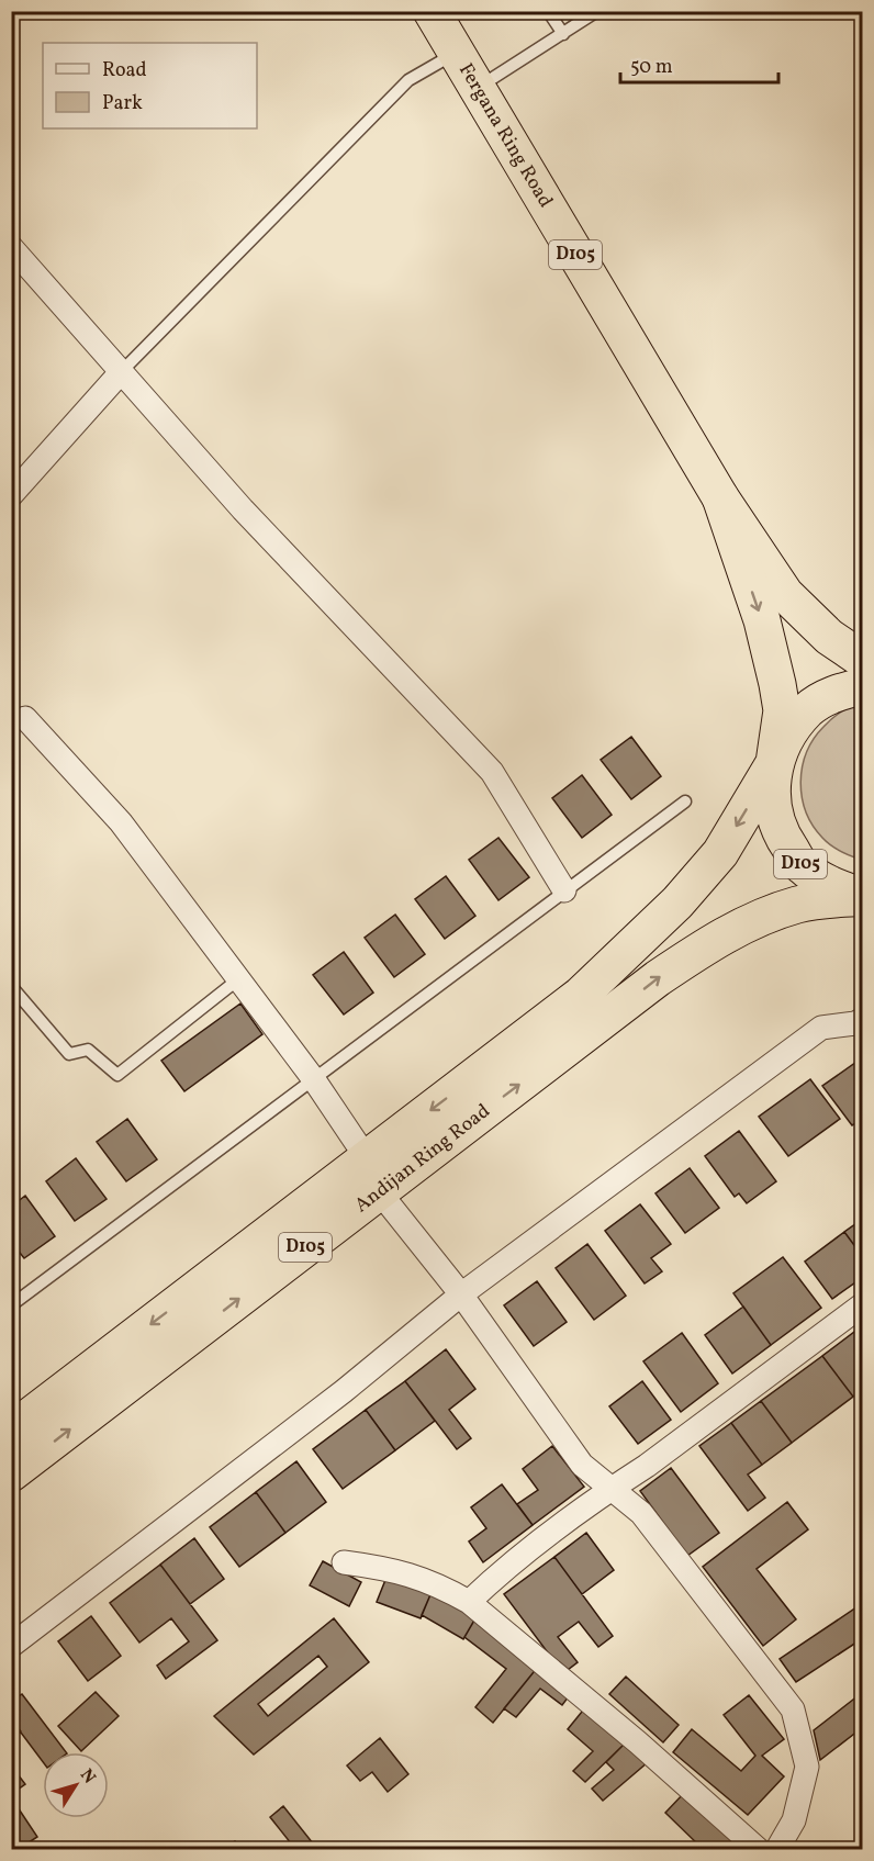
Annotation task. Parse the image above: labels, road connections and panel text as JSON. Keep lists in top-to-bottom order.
{
  "streets": {
    "highway": ["Fergana Ring Road", "D105", "Andijan Ring Road"]
  },
  "crossings": [
    ["Fergana Ring Road", "D105"],
    ["Fergana Ring Road", "Andijan Ring Road"],
    ["D105", "Andijan Ring Road"]
  ],
  "legend": ["Road", "Park"],
  "scale_bar": "50 m",
  "north": "top right"
}
